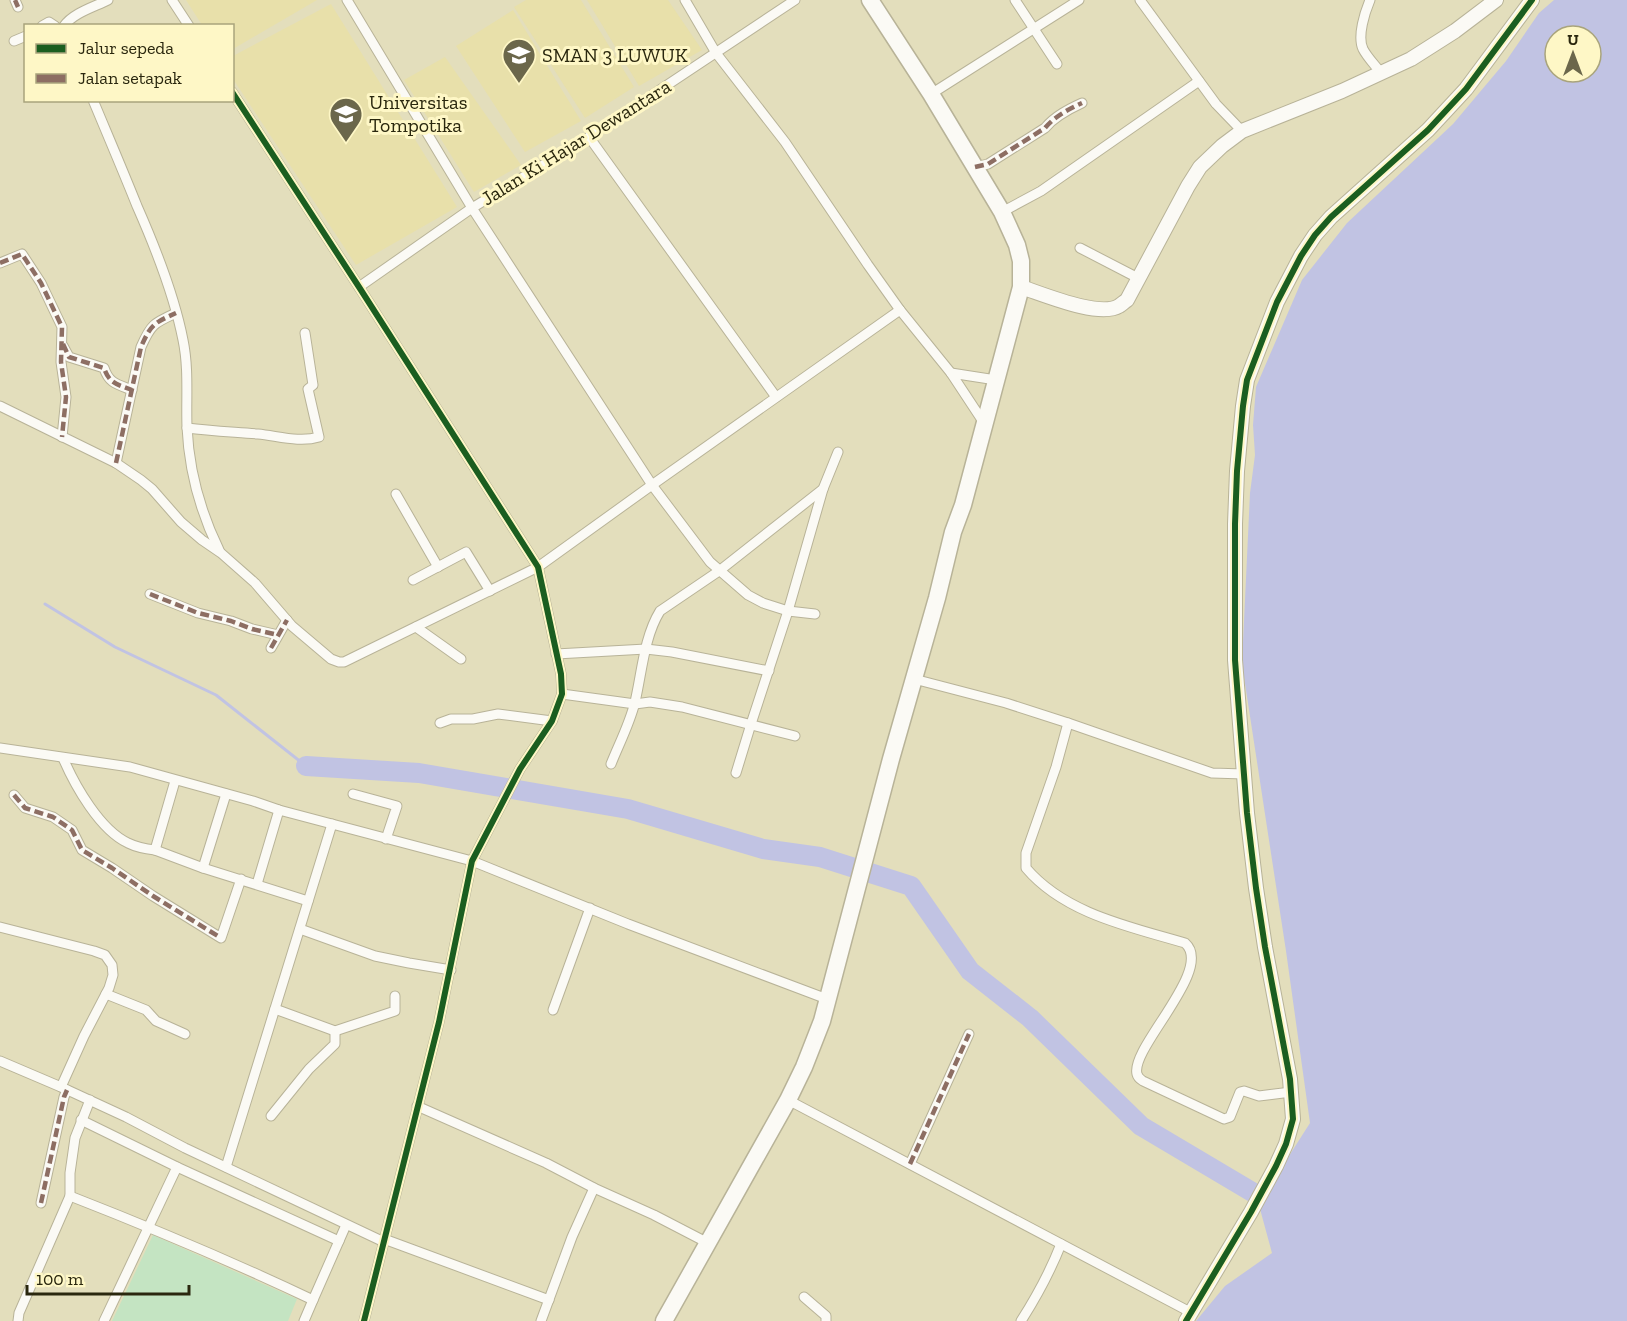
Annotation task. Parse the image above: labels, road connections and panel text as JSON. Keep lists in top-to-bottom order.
{
  "streets": {
    "street": ["Jalan Ki Hajar Dewantara"]
  },
  "places": {
    "school or university": ["SMAN 3 LUWUK", "Universitas Tompotika"]
  },
  "legend": ["Jalur sepeda", "Jalan setapak"],
  "scale_bar": "100 m",
  "north": "top"
}
